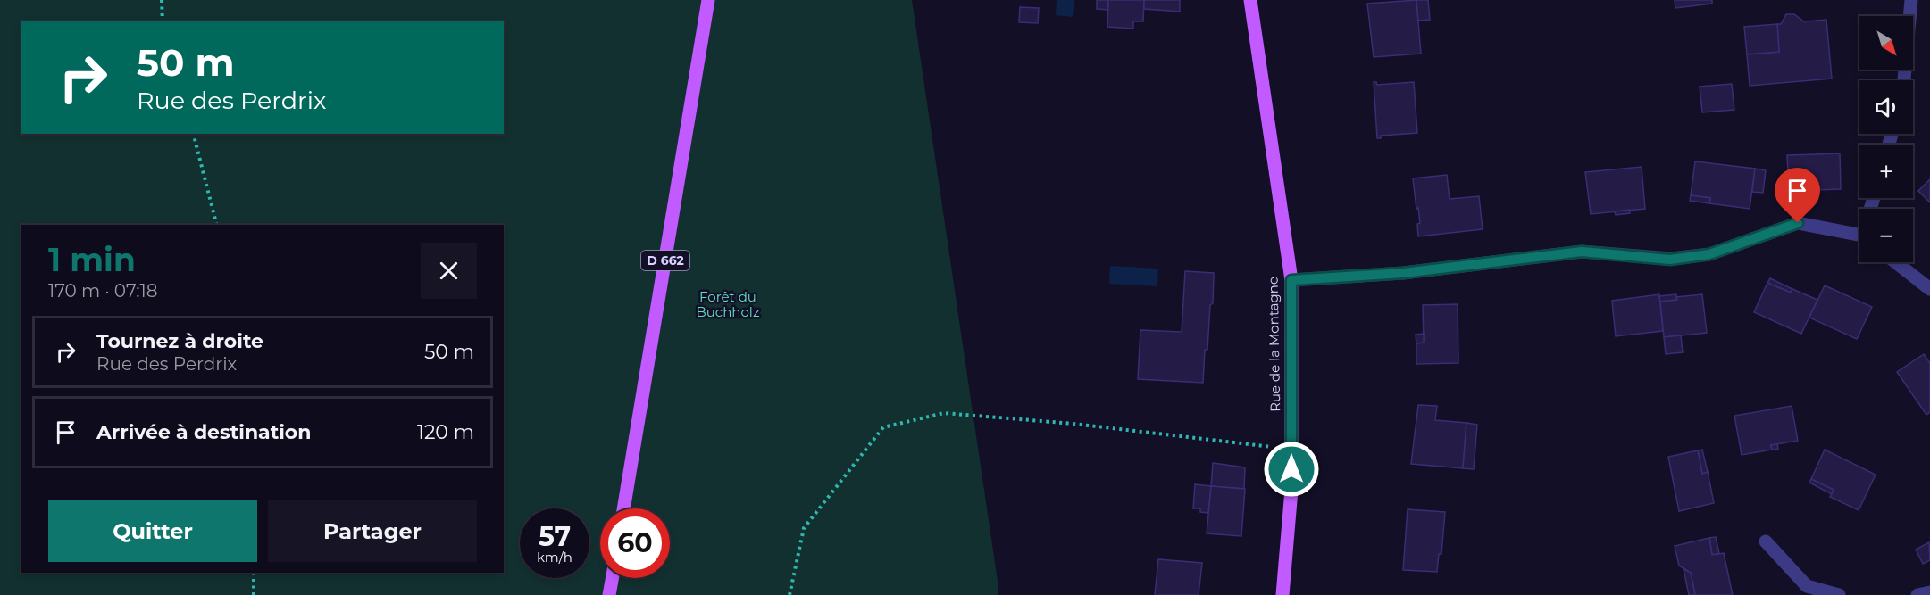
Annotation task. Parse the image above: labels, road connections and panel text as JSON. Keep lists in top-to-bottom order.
{
  "streets": {
    "main road": ["D 662", "Rue de la Montagne"]
  },
  "parks": ["Forêt du Buchholz"],
  "north": "bottom right",
  "page": {
    "map_buttons": ["+", "−"],
    "turn": ["50 m", "Rue des Perdrix"],
    "heading": ["1 min", "170 m · 07:18"],
    "list": [
      {
        "name": "Tournez à droite",
        "note": "Rue des Perdrix",
        "value": "50 m"
      },
      {
        "name": "Arrivée à destination",
        "value": "120 m"
      }
    ],
    "buttons": ["Quitter", "Partager"],
    "speed": "57 km/h",
    "limit": "60"
  }
}
